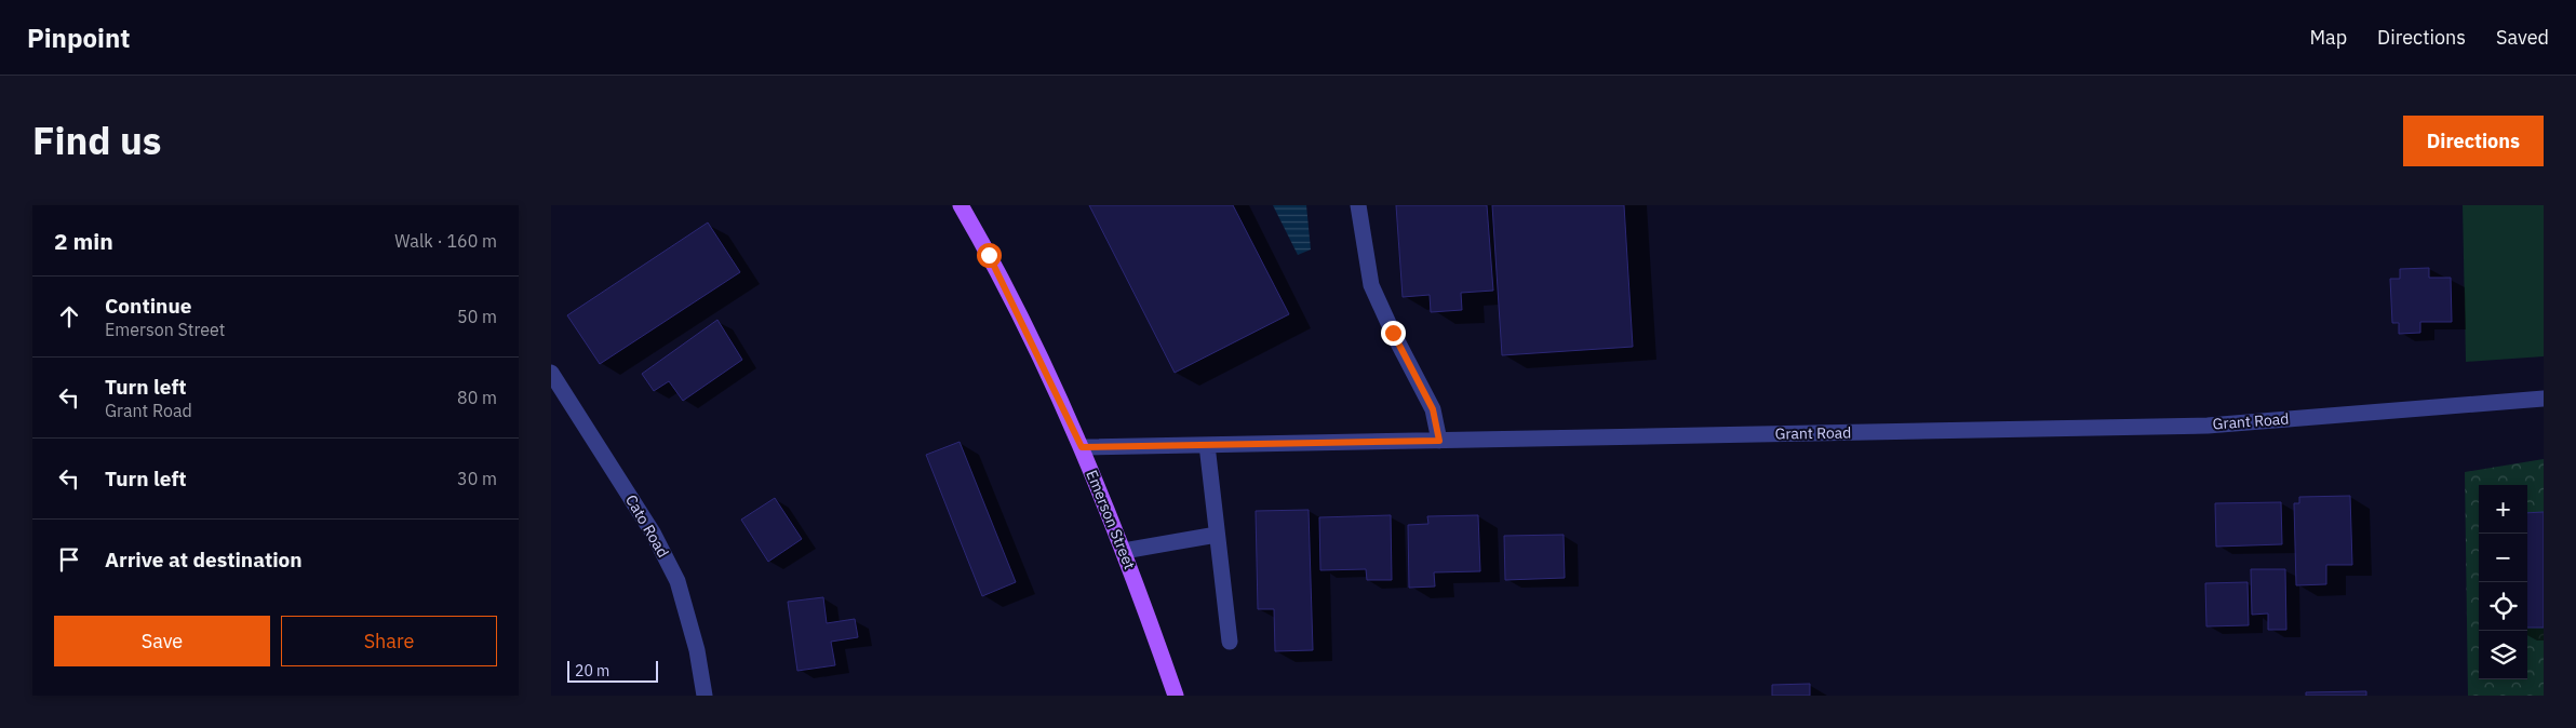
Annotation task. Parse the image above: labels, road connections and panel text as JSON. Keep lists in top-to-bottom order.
{
  "streets": {
    "main road": ["Emerson Street"],
    "street": ["Grant Road", "Cato Road"]
  },
  "crossings": [
    ["Grant Road", "Emerson Street"]
  ],
  "scale_bar": "20 m",
  "page": {
    "header": "Pinpoint",
    "nav": ["Map", "Directions", "Saved"],
    "title": "Find us",
    "buttons": [
      "Directions",
      ["Save", "Share"]
    ],
    "heading": ["2 min", "Walk · 160 m"],
    "list": [
      ["Continue", "Emerson Street", "50 m"],
      ["Turn left", "Grant Road", "80 m"],
      ["Turn left", "30 m"],
      "Arrive at destination"
    ],
    "map_buttons": ["+", "−"],
    "scale": "20 m"
  }
}
